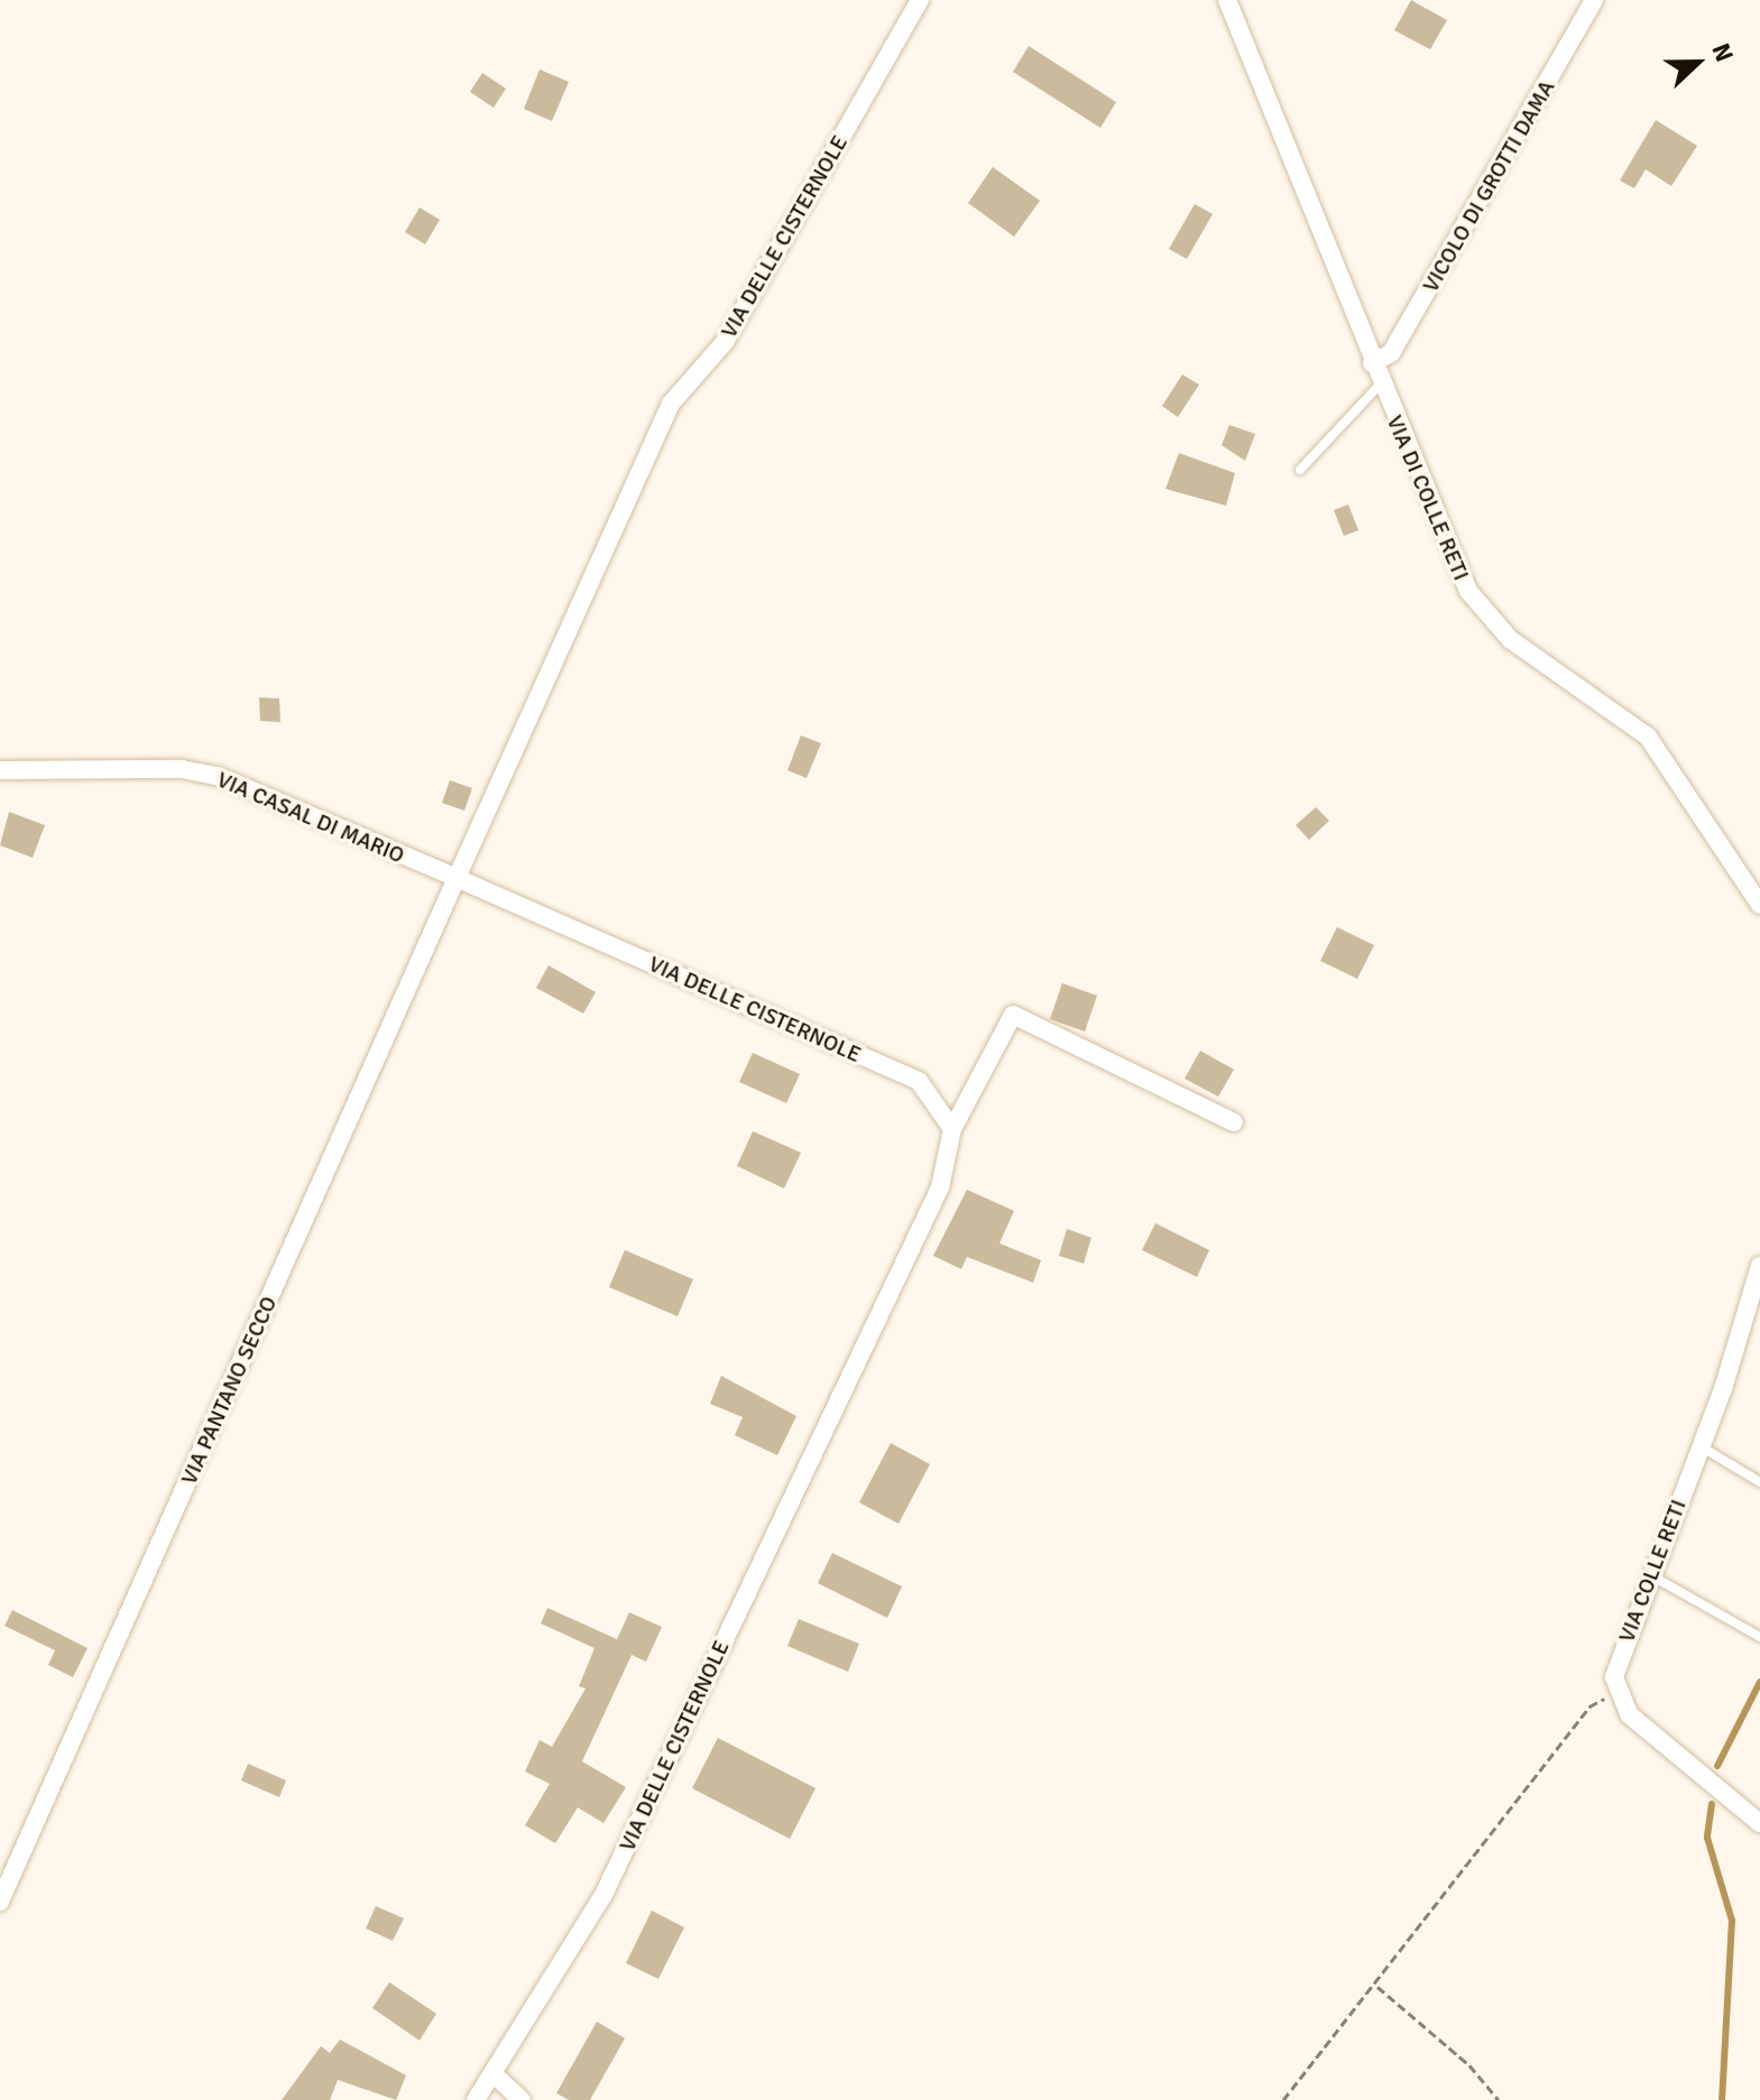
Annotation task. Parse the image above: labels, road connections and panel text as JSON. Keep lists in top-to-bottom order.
{
  "streets": {
    "street": [
      "VICOLO DI GROTTI DAMA",
      "VIA DELLE CISTERNOLE",
      "VIA DI COLLE RETI",
      "VIA CASAL DI MARIO",
      "VIA PANTANO SECCO",
      "VIA COLLE RETI"
    ]
  },
  "crossings": [
    ["VICOLO DI GROTTI DAMA", "VIA DI COLLE RETI"],
    ["VIA DELLE CISTERNOLE", "VIA CASAL DI MARIO"],
    ["VIA DELLE CISTERNOLE", "VIA PANTANO SECCO"],
    ["VIA CASAL DI MARIO", "VIA PANTANO SECCO"]
  ],
  "north": "right"
}
